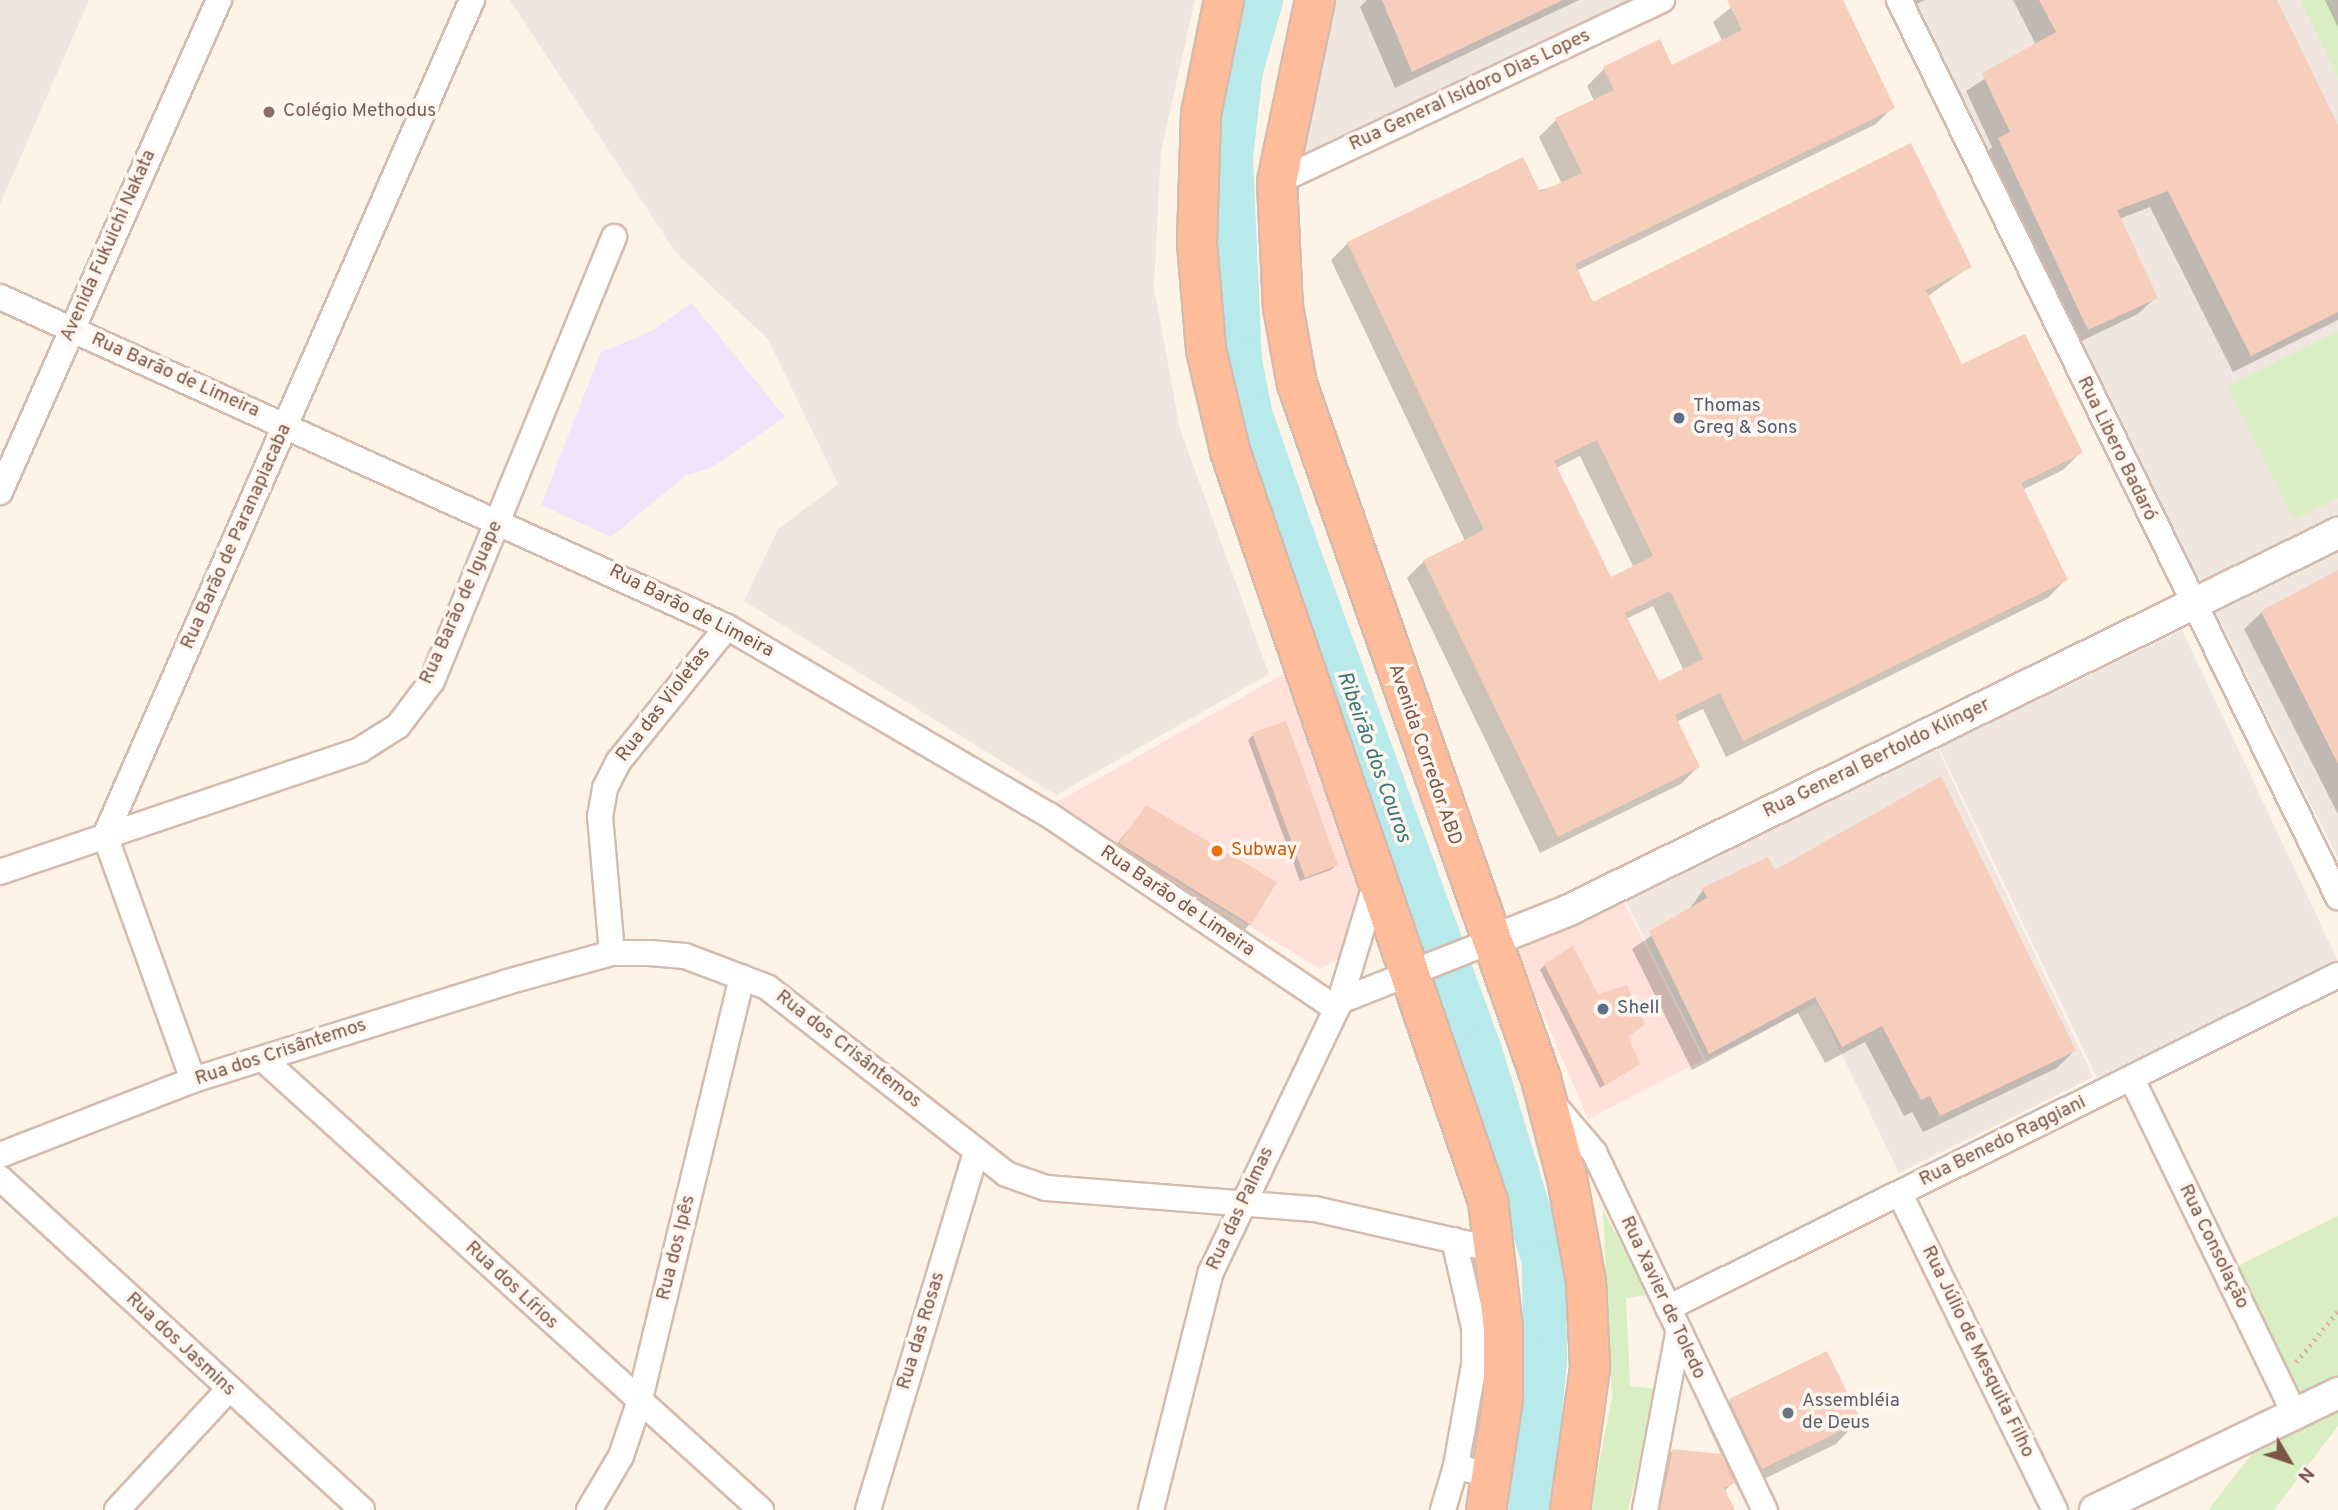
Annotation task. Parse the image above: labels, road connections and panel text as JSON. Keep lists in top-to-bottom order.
{
  "streets": {
    "highway": ["Avenida Corredor ABD"],
    "street": [
      "Rua General Isidoro Dias Lopes",
      "Avenida Fukuichi Nakata",
      "Rua Barão de Limeira",
      "Rua Libero Badaró",
      "Rua Barão de Paranapiacaba",
      "Rua Barão de Iguape",
      "Rua das Violetas",
      "Rua General Bertoldo Klinger",
      "Rua dos Crisântemos",
      "Rua Benedo Raggiani",
      "Rua das Palmas",
      "Rua Consolação",
      "Rua dos Ipês",
      "Rua dos Lírios",
      "Rua Xavier de Toledo",
      "Rua das Rosas",
      "Rua dos Jasmins",
      "Rua Júlio de Mesquita Filho"
    ]
  },
  "crossings": [
    ["Rua General Isidoro Dias Lopes", "Avenida Corredor ABD"],
    ["Avenida Fukuichi Nakata", "Rua Barão de Limeira"],
    ["Rua Barão de Limeira", "Rua Barão de Paranapiacaba"],
    ["Rua Barão de Limeira", "Rua Barão de Iguape"],
    ["Rua Barão de Limeira", "Rua das Violetas"],
    ["Rua Barão de Limeira", "Rua das Palmas"],
    ["Rua Libero Badaró", "Rua General Bertoldo Klinger"],
    ["Rua Barão de Paranapiacaba", "Rua Barão de Iguape"],
    ["Rua das Violetas", "Rua dos Crisântemos"],
    ["Avenida Corredor ABD", "Rua General Bertoldo Klinger"],
    ["Avenida Corredor ABD", "Rua Xavier de Toledo"],
    ["Rua dos Crisântemos", "Rua das Palmas"],
    ["Rua dos Crisântemos", "Rua dos Ipês"],
    ["Rua dos Crisântemos", "Rua dos Lírios"],
    ["Rua dos Crisântemos", "Rua das Rosas"],
    ["Rua Benedo Raggiani", "Rua Consolação"],
    ["Rua Benedo Raggiani", "Rua Xavier de Toledo"],
    ["Rua Benedo Raggiani", "Rua Júlio de Mesquita Filho"],
    ["Rua dos Ipês", "Rua dos Lírios"]
  ],
  "water": ["Ribeirão dos Couros"],
  "places": [
    "Colégio Methodus",
    "Thomas Greg & Sons",
    "Subway",
    "Shell",
    "Assembléia de Deus"
  ],
  "north": "bottom right"
}
